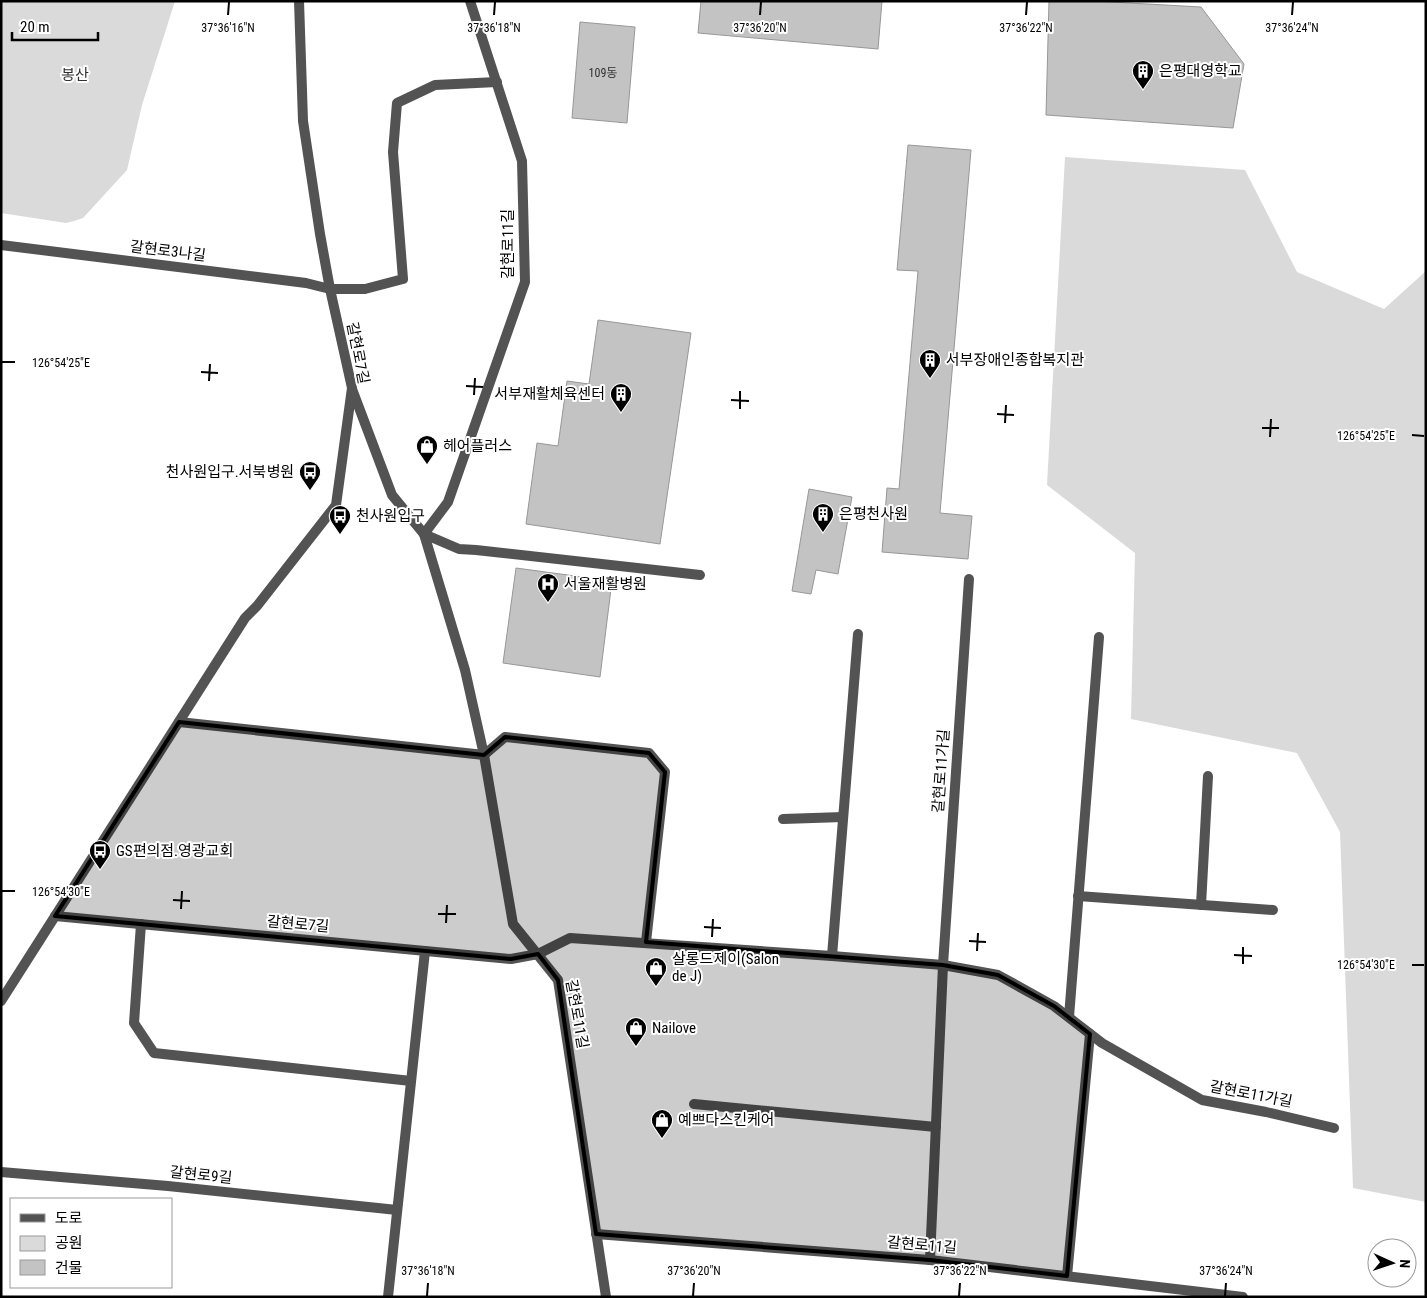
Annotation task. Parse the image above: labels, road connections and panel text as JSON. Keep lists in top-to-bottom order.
{
  "streets": {
    "street": [
      "갈현로11길",
      "갈현로3나길",
      "갈현로7길",
      "갈현로11가길",
      "갈현로9길"
    ]
  },
  "crossings": [
    ["갈현로11길", "갈현로3나길"],
    ["갈현로11길", "갈현로7길"],
    ["갈현로11길", "갈현로11가길"],
    ["갈현로3나길", "갈현로7길"],
    ["갈현로7길", "갈현로11가길"]
  ],
  "parks": ["봉산"],
  "places": {
    "building": [
      "은평대영학교",
      "서부장애인종합복지관",
      "서부재활체육센터",
      "은평천사원"
    ],
    "shop": [
      "헤어플러스",
      "살롱드제이(Salon de J)",
      "Nailove",
      "예쁘다스킨케어"
    ],
    "bus stop": ["천사원입구.서북병원", "천사원입구", "GS편의점.영광교회"],
    "hospital": ["서울재활병원"]
  },
  "house_numbers": ["109동"],
  "legend": ["도로", "공원", "건물"],
  "scale_bar": "20 m",
  "north": "right",
  "coordinates": [
    "37°36'16\"N",
    "37°36'18\"N",
    "37°36'20\"N",
    "37°36'22\"N",
    "37°36'24\"N",
    "126°54'25\"E",
    "126°54'30\"E"
  ]
}
